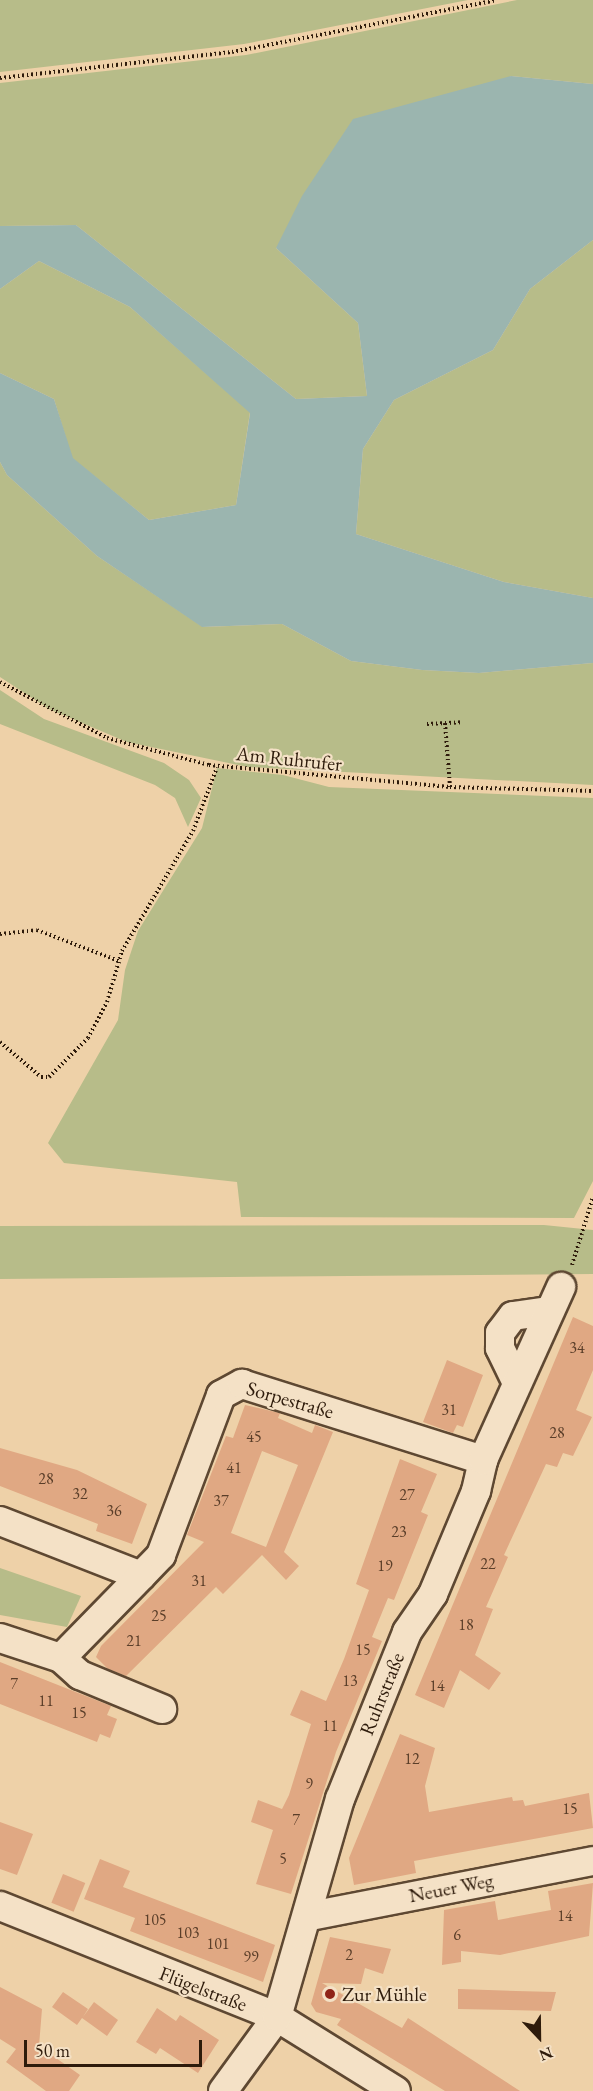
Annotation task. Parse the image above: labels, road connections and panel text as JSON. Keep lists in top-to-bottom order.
{
  "streets": {
    "street": [
      "Sorpestraße",
      "Ruhrstraße",
      "Neuer Weg",
      "Flügelstraße"
    ],
    "path": ["Am Ruhrufer"]
  },
  "crossings": [
    ["Sorpestraße", "Ruhrstraße"],
    ["Ruhrstraße", "Neuer Weg"],
    ["Ruhrstraße", "Flügelstraße"]
  ],
  "places": ["Zur Mühle"],
  "house_numbers": [
    "34",
    "31",
    "28",
    "45",
    "41",
    "28",
    "32",
    "27",
    "37",
    "36",
    "23",
    "22",
    "19",
    "31",
    "25",
    "18",
    "21",
    "15",
    "13",
    "7",
    "14",
    "11",
    "15",
    "11",
    "12",
    "9",
    "15",
    "7",
    "5",
    "14",
    "105",
    "103",
    "6",
    "101",
    "2",
    "99"
  ],
  "scale_bar": "50 m",
  "north": "bottom"
}
